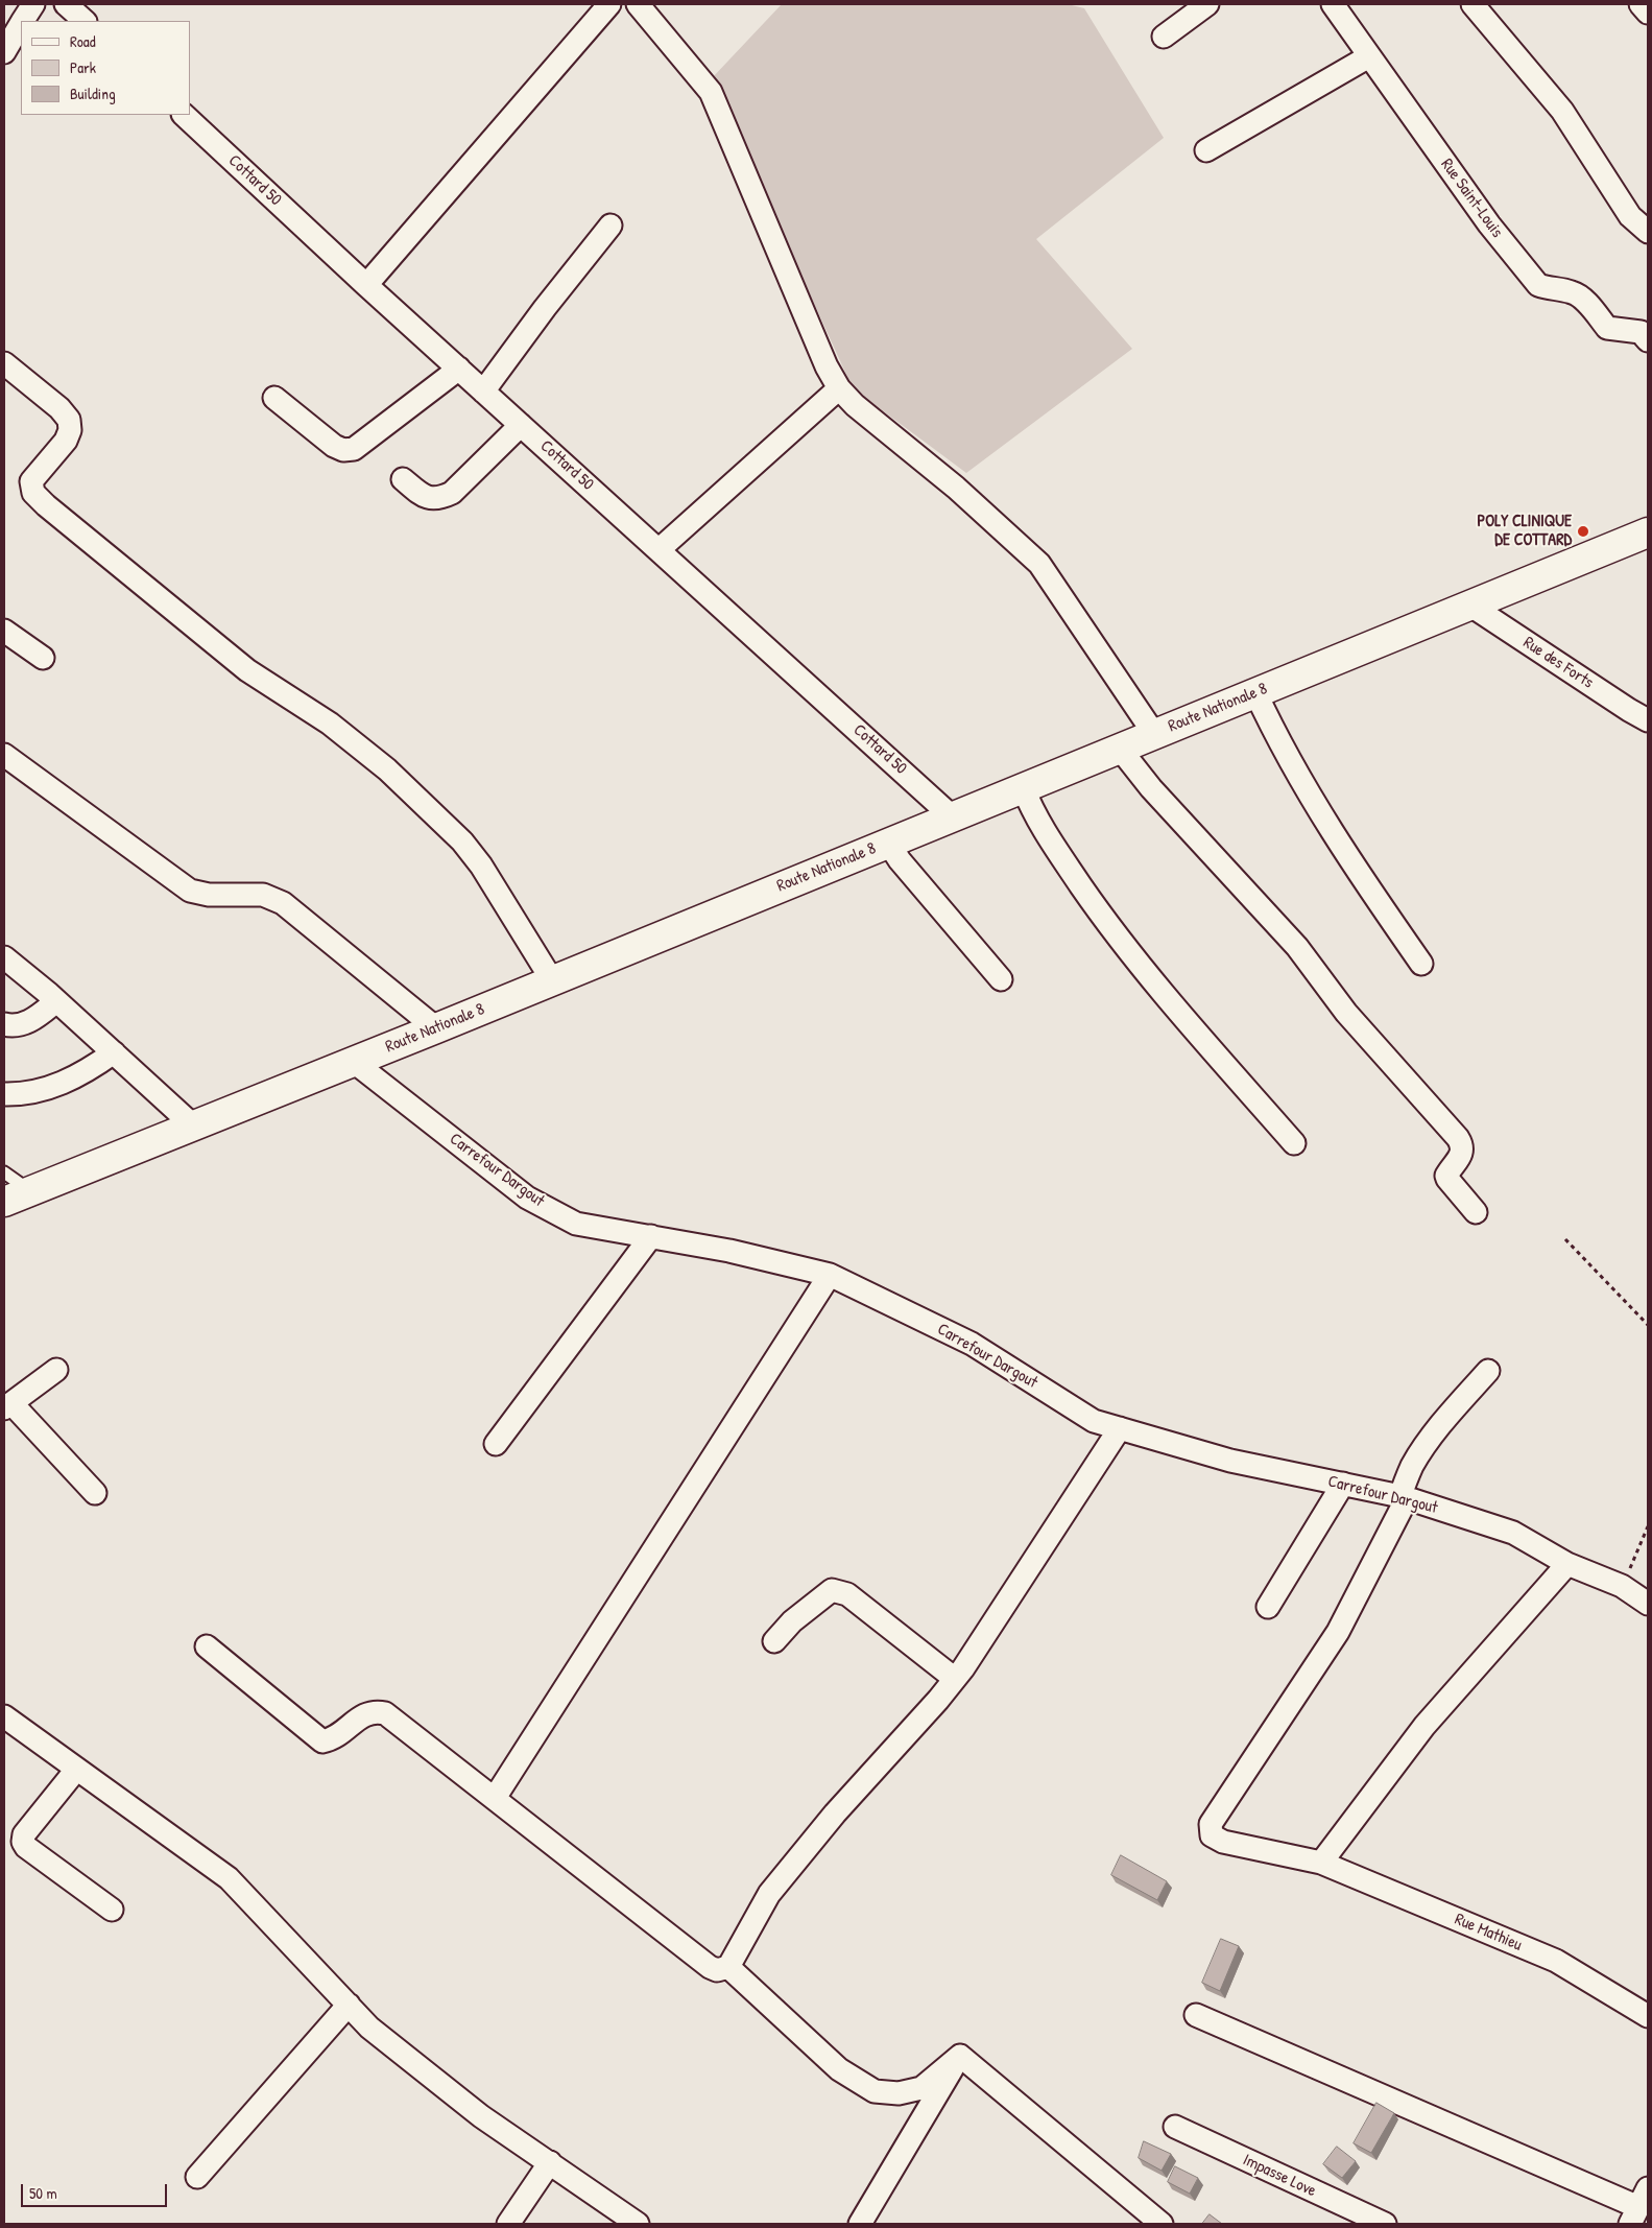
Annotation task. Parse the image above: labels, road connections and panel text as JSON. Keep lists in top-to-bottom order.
{
  "streets": {
    "main road": ["Route Nationale 8"],
    "street": [
      "Cottard 50",
      "Rue Saint-Louis",
      "Rue des Forts",
      "Carrefour Dargout",
      "Rue Mathieu",
      "Impasse Love"
    ]
  },
  "crossings": [
    ["Cottard 50", "Route Nationale 8"],
    ["Rue des Forts", "Route Nationale 8"],
    ["Route Nationale 8", "Carrefour Dargout"],
    ["Carrefour Dargout", "Rue Mathieu"]
  ],
  "places": ["POLY CLINIQUE DE COTTARD"],
  "legend": ["Road", "Park", "Building"],
  "scale_bar": "50 m"
}
